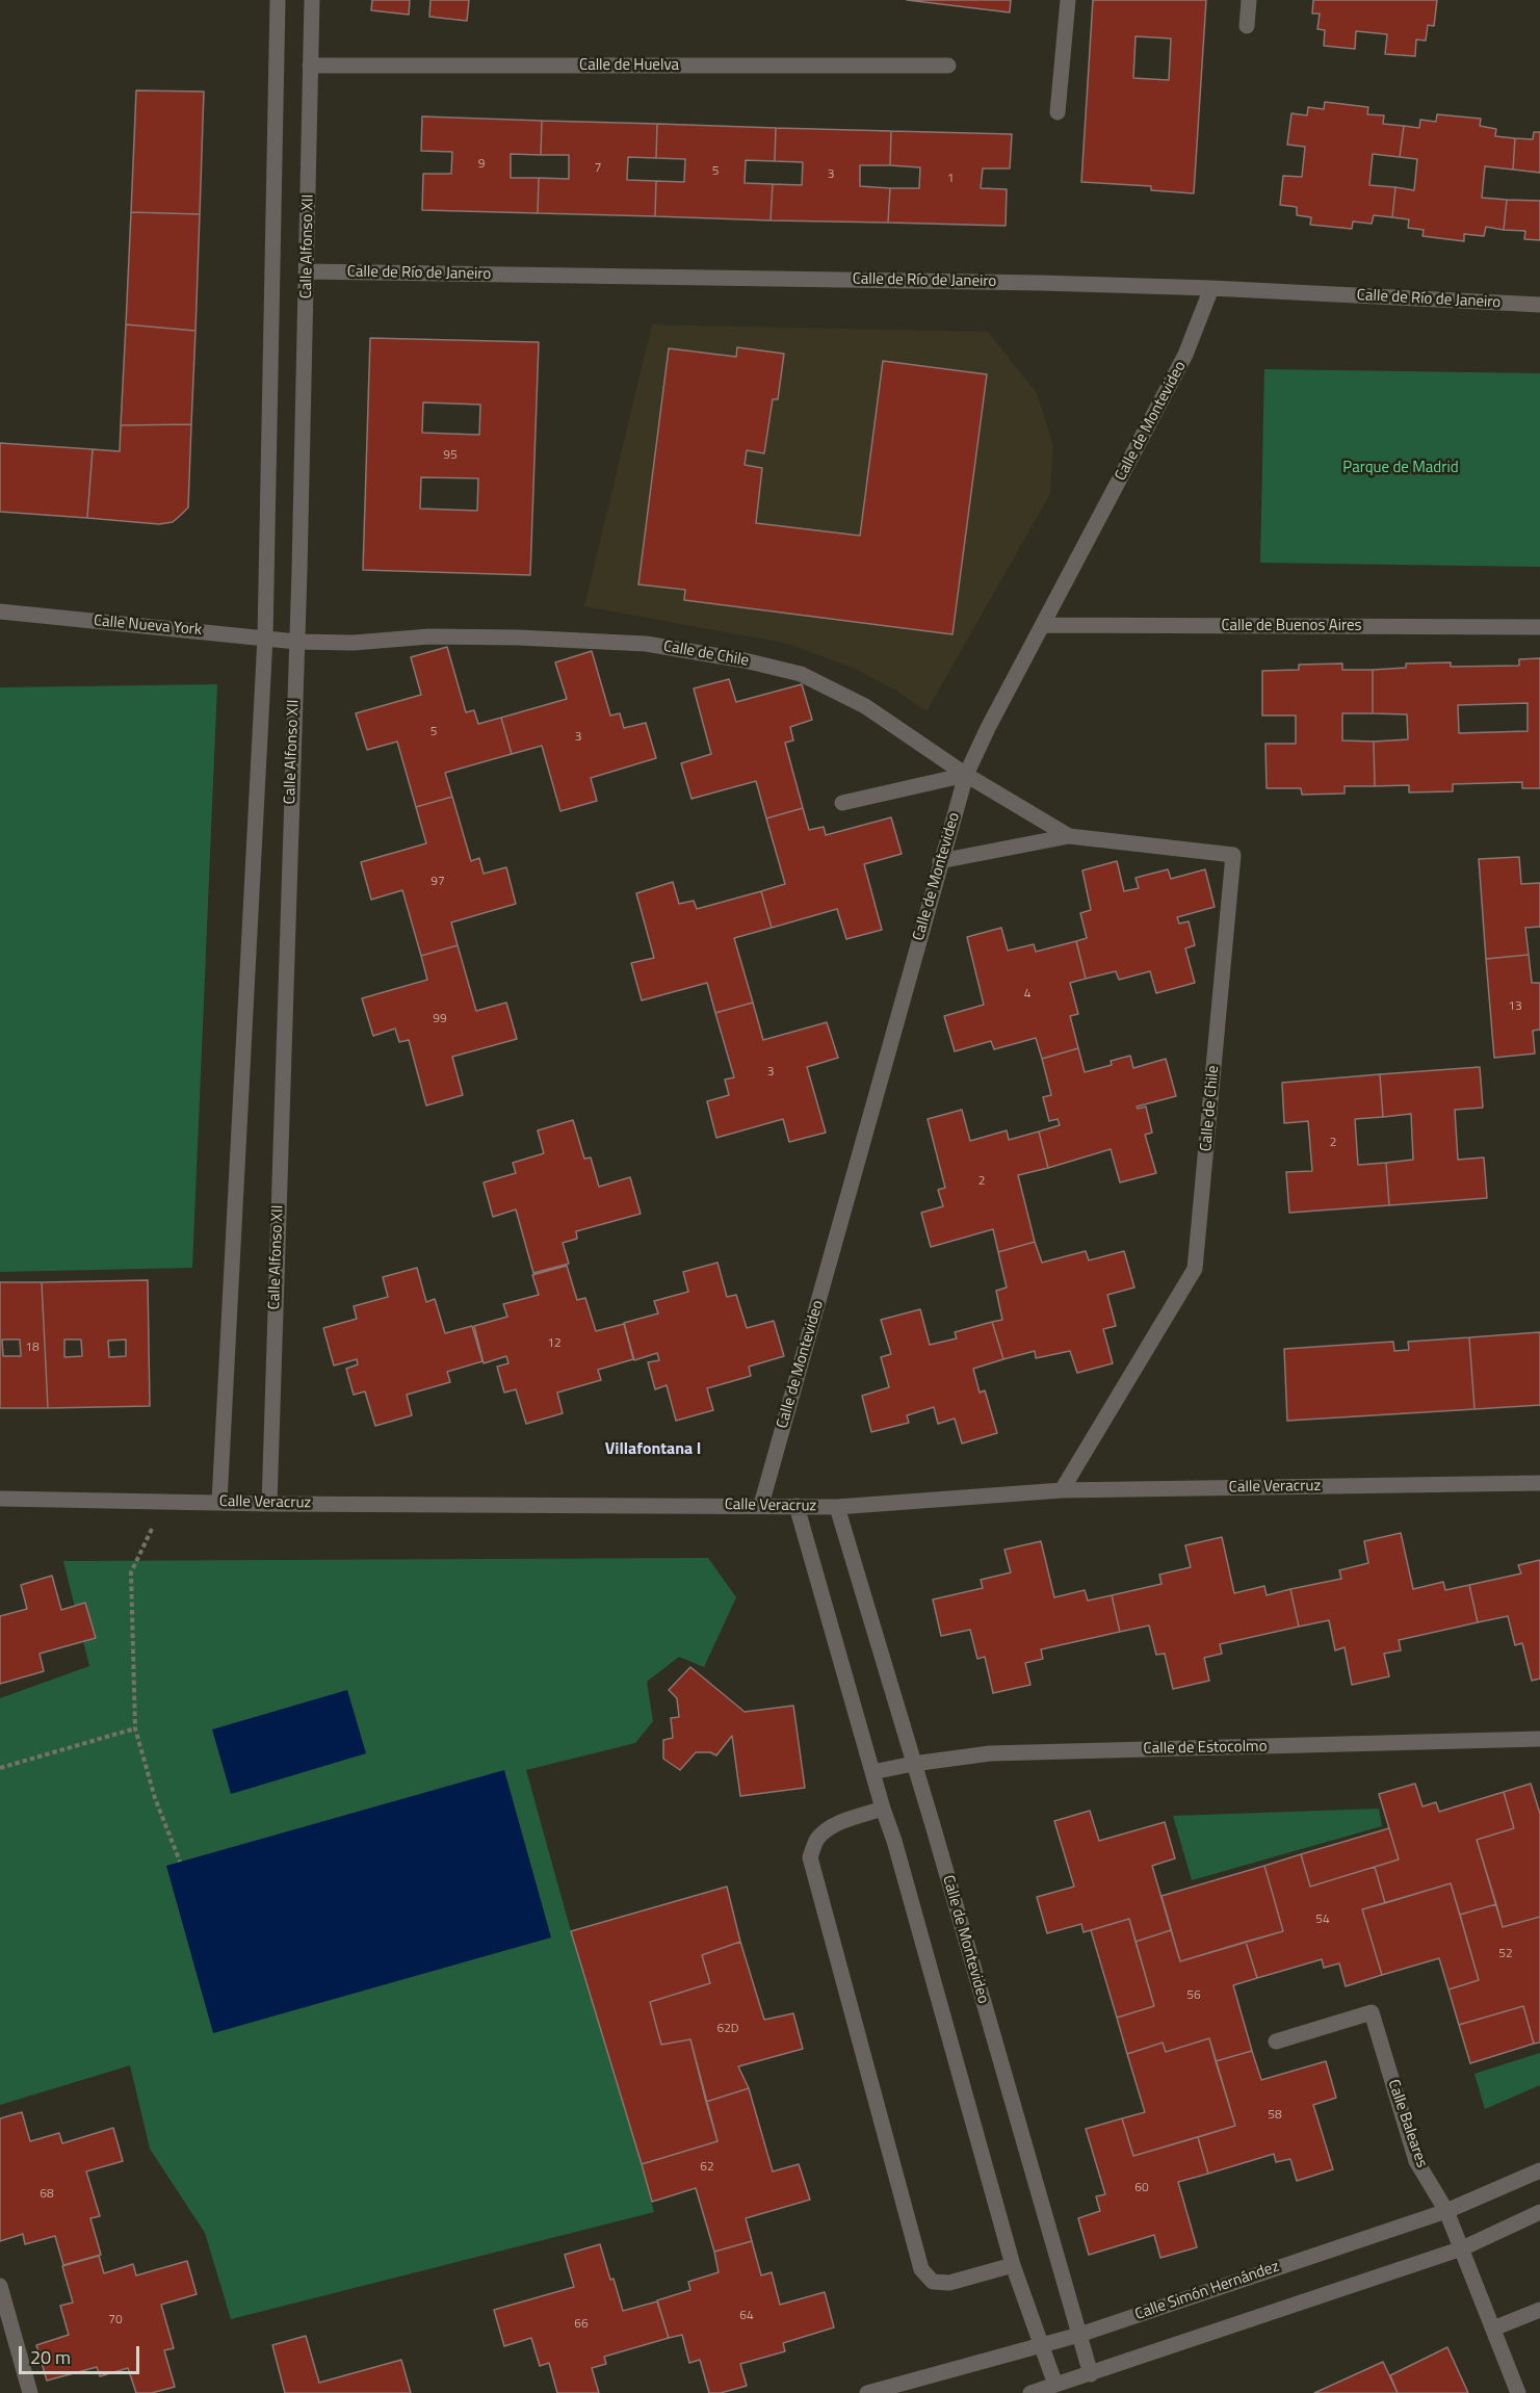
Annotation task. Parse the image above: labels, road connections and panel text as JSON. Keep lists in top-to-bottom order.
{
  "streets": {
    "street": [
      "Calle de Huelva",
      "Calle Alfonso XII",
      "Calle de Río de Janeiro",
      "Calle de Montevideo",
      "Calle Nueva York",
      "Calle de Buenos Aires",
      "Calle de Chile",
      "Calle Veracruz",
      "Calle de Estocolmo",
      "Calle Baleares",
      "Calle Simón Hernández"
    ]
  },
  "crossings": [
    ["Calle de Huelva", "Calle Alfonso XII"],
    ["Calle Alfonso XII", "Calle de Río de Janeiro"],
    ["Calle Alfonso XII", "Calle Nueva York"],
    ["Calle Alfonso XII", "Calle de Chile"],
    ["Calle Alfonso XII", "Calle Veracruz"],
    ["Calle de Río de Janeiro", "Calle de Montevideo"],
    ["Calle de Montevideo", "Calle de Buenos Aires"],
    ["Calle de Montevideo", "Calle de Chile"],
    ["Calle de Montevideo", "Calle Veracruz"],
    ["Calle de Montevideo", "Calle de Estocolmo"],
    ["Calle de Montevideo", "Calle Simón Hernández"],
    ["Calle Nueva York", "Calle de Chile"],
    ["Calle de Chile", "Calle Veracruz"],
    ["Calle Baleares", "Calle Simón Hernández"]
  ],
  "districts": ["Villafontana I"],
  "parks": ["Parque de Madrid"],
  "house_numbers": [
    "9",
    "7",
    "5",
    "3",
    "1",
    "95",
    "5",
    "3",
    "97",
    "4",
    "13",
    "99",
    "3",
    "2",
    "2",
    "12",
    "18",
    "54",
    "52",
    "56",
    "62D",
    "58",
    "62",
    "60",
    "68",
    "64",
    "70",
    "66"
  ],
  "scale_bar": "20 m"
}
